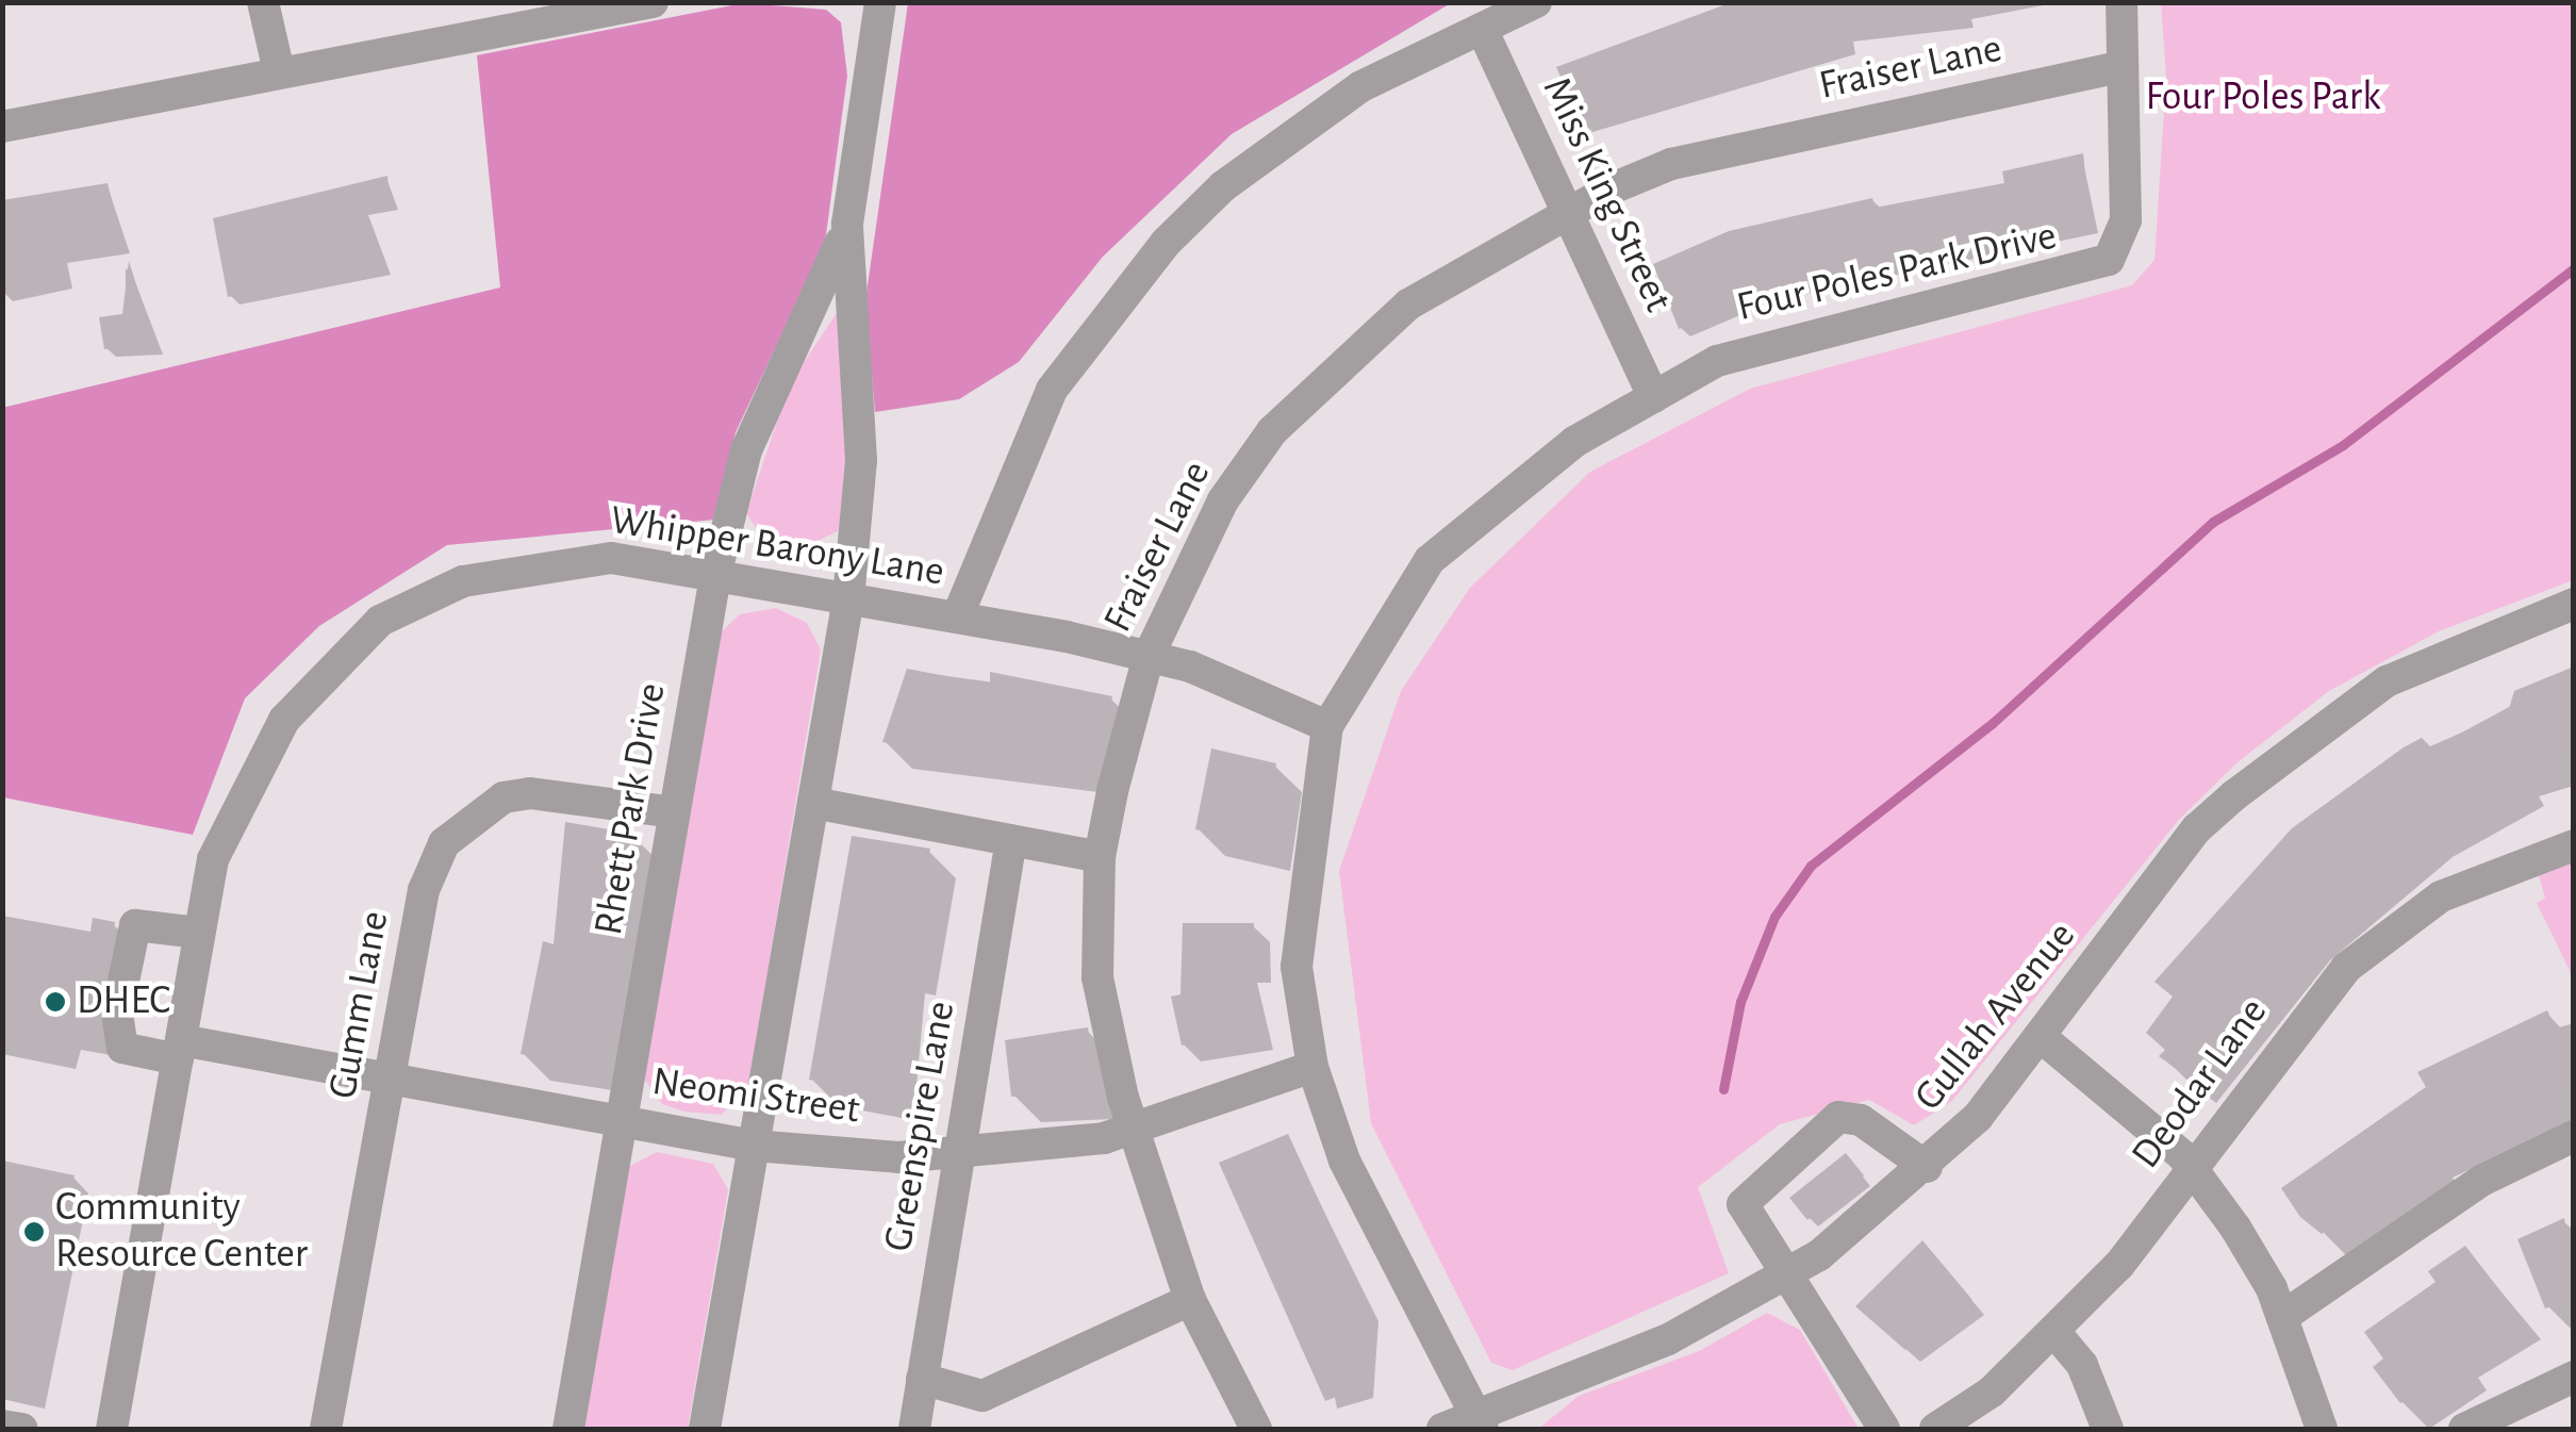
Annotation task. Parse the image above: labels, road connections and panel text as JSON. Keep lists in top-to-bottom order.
{
  "streets": {
    "street": [
      "Fraiser Lane",
      "Miss King Street",
      "Four Poles Park Drive",
      "Whipper Barony Lane",
      "Rhett Park Drive",
      "Gumm Lane",
      "Gullah Avenue",
      "Deodar Lane",
      "Neomi Street",
      "Greenspire Lane"
    ]
  },
  "crossings": [
    ["Fraiser Lane", "Miss King Street"],
    ["Fraiser Lane", "Four Poles Park Drive"],
    ["Fraiser Lane", "Whipper Barony Lane"],
    ["Fraiser Lane", "Neomi Street"],
    ["Miss King Street", "Four Poles Park Drive"],
    ["Four Poles Park Drive", "Whipper Barony Lane"],
    ["Four Poles Park Drive", "Gullah Avenue"],
    ["Four Poles Park Drive", "Neomi Street"],
    ["Whipper Barony Lane", "Rhett Park Drive"],
    ["Whipper Barony Lane", "Neomi Street"],
    ["Rhett Park Drive", "Gumm Lane"],
    ["Rhett Park Drive", "Neomi Street"],
    ["Gumm Lane", "Neomi Street"],
    ["Neomi Street", "Greenspire Lane"]
  ],
  "parks": ["Four Poles Park"],
  "places": ["DHEC", "Community Resource Center"]
}
